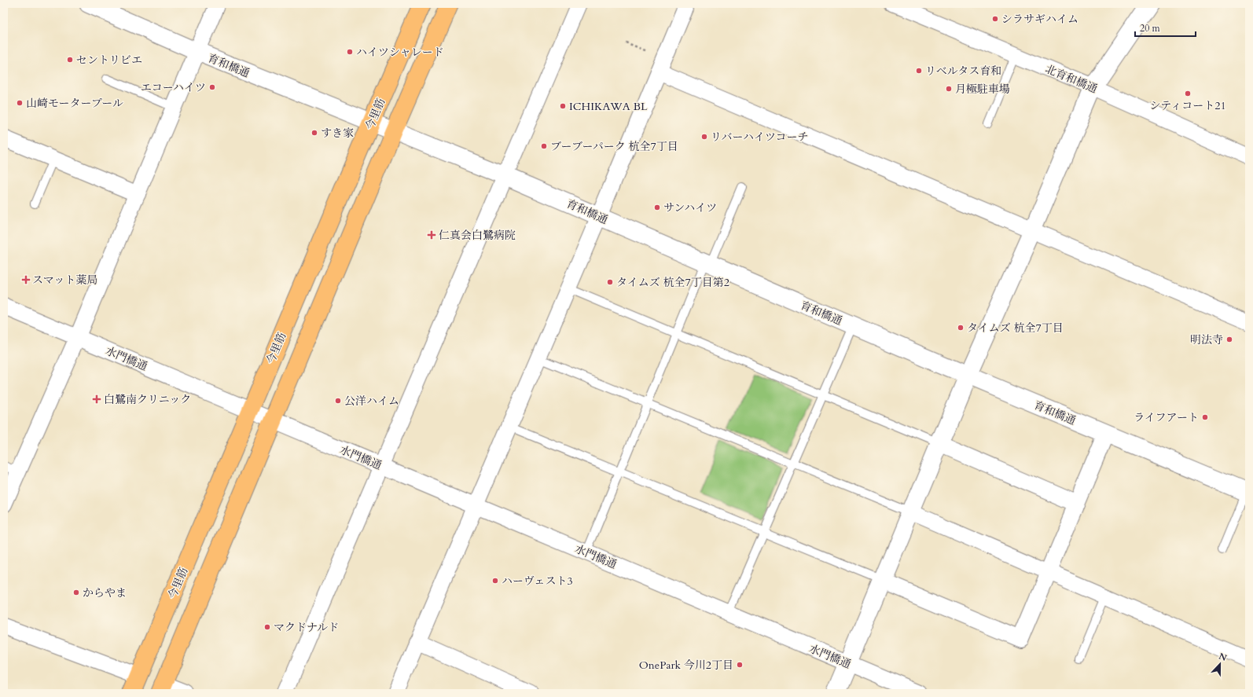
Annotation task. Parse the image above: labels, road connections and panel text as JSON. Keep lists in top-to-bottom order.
{
  "streets": {
    "main road": ["今里筋"],
    "street": ["育和橋通", "北育和橋通", "水門橋通"]
  },
  "crossings": [
    ["育和橋通", "今里筋"],
    ["今里筋", "水門橋通"]
  ],
  "places": {
    "other": [
      "シラサギハイム",
      "ハイツシャレード",
      "セントリビエ",
      "リベルタス育和",
      "エコーハイツ",
      "月極駐車場",
      "シティコート21",
      "山崎モータープール",
      "ICHIKAWA BL",
      "すき家",
      "リバーハイツコーチ",
      "ブーブーパーク 杭全7丁目",
      "サンハイツ",
      "タイムズ 杭全7丁目第2",
      "タイムズ 杭全7丁目",
      "明法寺",
      "公洋ハイム",
      "ライフアート",
      "ハーヴェスト3",
      "からやま",
      "マクドナルド",
      "OnePark 今川2丁目"
    ],
    "health": ["仁真会白鷺病院", "スマット薬局", "白鷺南クリニック"]
  },
  "scale_bar": "20 m",
  "north": "top"
}
